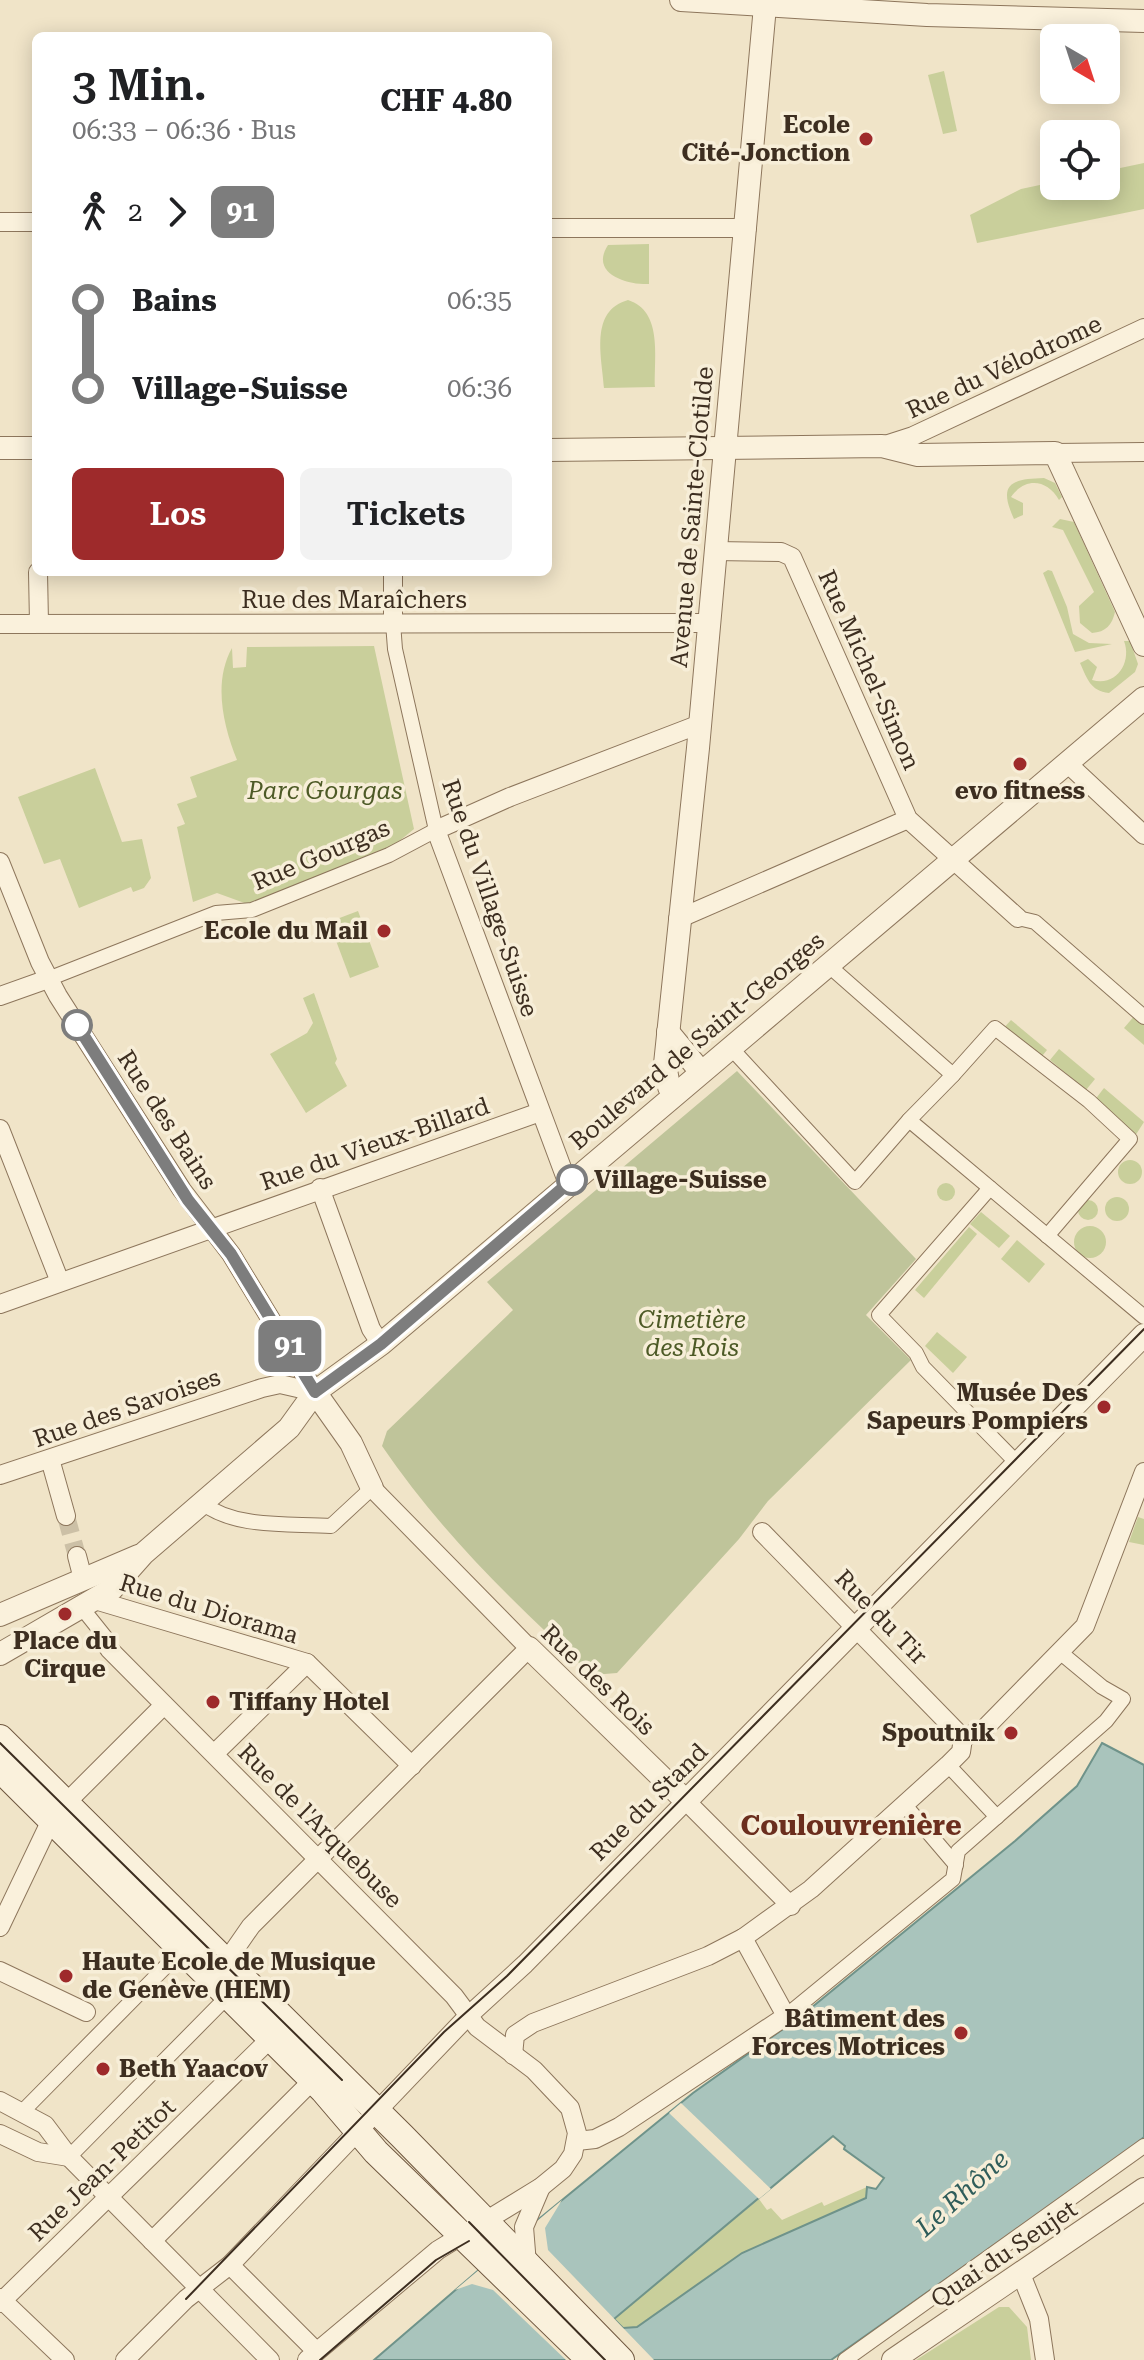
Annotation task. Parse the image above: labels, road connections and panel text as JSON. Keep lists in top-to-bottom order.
{
  "streets": {
    "street": [
      "Rue du Vélodrome",
      "Avenue de Sainte-Clotilde",
      "Rue des Maraîchers",
      "Rue Michel-Simon",
      "Rue Gourgas",
      "Rue du Village-Suisse",
      "Boulevard de Saint-Georges",
      "Rue des Bains",
      "Rue du Vieux-Billard",
      "Rue des Savoises",
      "Rue du Diorama",
      "Rue du Tir",
      "Rue des Rois",
      "Rue du Stand",
      "Rue de l'Arquebuse",
      "Rue Jean-Petitot",
      "Quai du Seujet"
    ]
  },
  "crossings": [
    ["Avenue de Sainte-Clotilde", "Rue des Maraîchers"],
    ["Avenue de Sainte-Clotilde", "Rue Michel-Simon"],
    ["Avenue de Sainte-Clotilde", "Rue Gourgas"],
    ["Avenue de Sainte-Clotilde", "Boulevard de Saint-Georges"],
    ["Rue des Maraîchers", "Rue du Village-Suisse"],
    ["Rue Michel-Simon", "Boulevard de Saint-Georges"],
    ["Rue Gourgas", "Rue du Village-Suisse"],
    ["Rue Gourgas", "Rue des Bains"],
    ["Rue du Village-Suisse", "Boulevard de Saint-Georges"],
    ["Rue du Village-Suisse", "Rue du Vieux-Billard"],
    ["Boulevard de Saint-Georges", "Rue des Bains"],
    ["Boulevard de Saint-Georges", "Rue des Savoises"],
    ["Boulevard de Saint-Georges", "Rue des Rois"],
    ["Rue des Bains", "Rue du Vieux-Billard"],
    ["Rue des Bains", "Rue des Savoises"],
    ["Rue des Bains", "Rue des Rois"],
    ["Rue des Savoises", "Rue des Rois"],
    ["Rue du Diorama", "Rue de l'Arquebuse"],
    ["Rue du Tir", "Rue du Stand"],
    ["Rue des Rois", "Rue du Stand"],
    ["Rue du Stand", "Rue de l'Arquebuse"]
  ],
  "districts": ["Coulouvrenière"],
  "water": ["Le Rhône"],
  "parks": ["Parc Gourgas", "Cimetière des Rois"],
  "places": [
    "Ecole Cité-Jonction",
    "evo fitness",
    "Ecole du Mail",
    "Village-Suisse",
    "Musée Des Sapeurs Pompiers",
    "Place du Cirque",
    "Tiffany Hotel",
    "Spoutnik",
    "Haute Ecole de Musique de Genève (HEM)",
    "Bâtiment des Forces Motrices",
    "Beth Yaacov"
  ],
  "lines": ["bus line 91"],
  "north": "bottom right",
  "page": {
    "on_map": "91",
    "heading": ["3 Min.", "06:33 – 06:36 · Bus", "CHF 4.80"],
    "legs": ["2", "91"],
    "list": [
      {
        "name": "Bains",
        "value": "06:35"
      },
      {
        "name": "Village-Suisse",
        "value": "06:36"
      }
    ],
    "buttons": ["Los", "Tickets"]
  }
}
